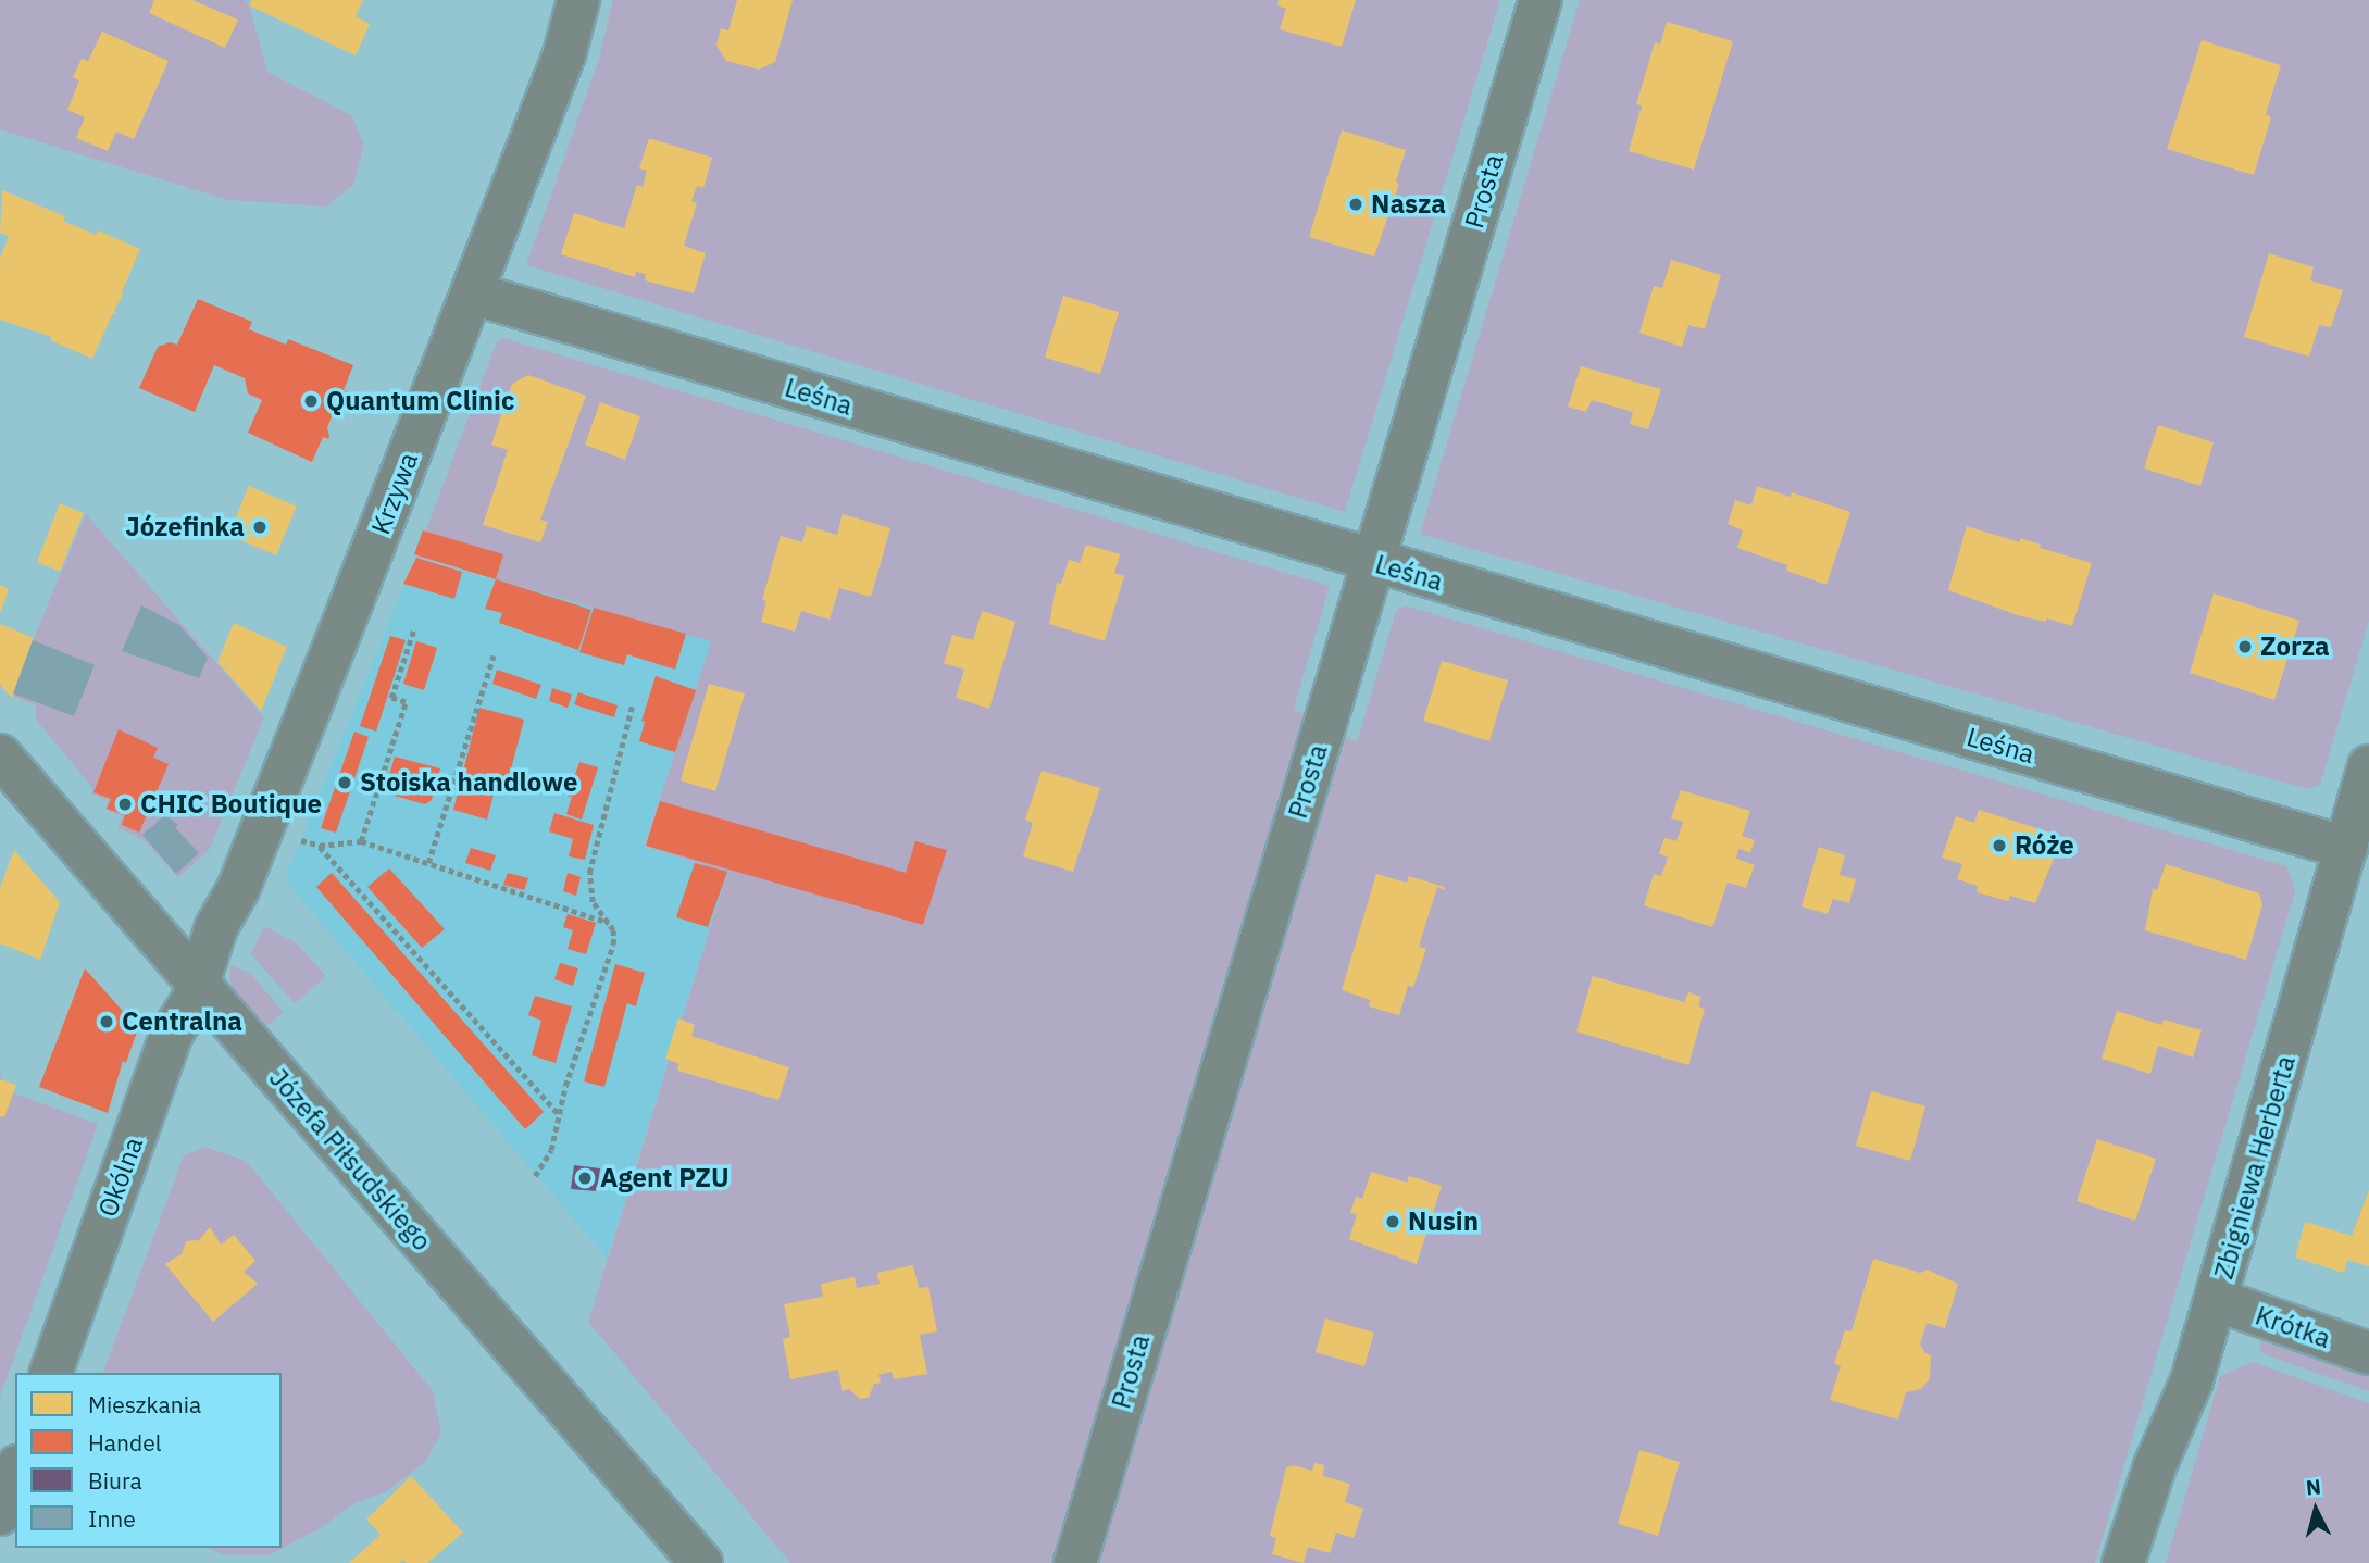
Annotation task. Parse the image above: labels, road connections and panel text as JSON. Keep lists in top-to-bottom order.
{
  "streets": {
    "street": [
      "Prosta",
      "Leśna",
      "Krzywa",
      "Józefa Piłsudskiego",
      "Zbigniewa Herberta",
      "Okólna",
      "Krótka"
    ]
  },
  "crossings": [
    ["Prosta", "Leśna"],
    ["Leśna", "Krzywa"],
    ["Leśna", "Zbigniewa Herberta"],
    ["Krzywa", "Józefa Piłsudskiego"],
    ["Krzywa", "Okólna"],
    ["Józefa Piłsudskiego", "Okólna"],
    ["Zbigniewa Herberta", "Krótka"]
  ],
  "places": [
    "Nasza",
    "Quantum Clinic",
    "Józefinka",
    "Zorza",
    "Stoiska handlowe",
    "CHIC Boutique",
    "Róże",
    "Centralna",
    "Agent PZU",
    "Nusin"
  ],
  "legend": [
    "Mieszkania",
    "Handel",
    "Biura",
    "Inne"
  ],
  "north": "top"
}
